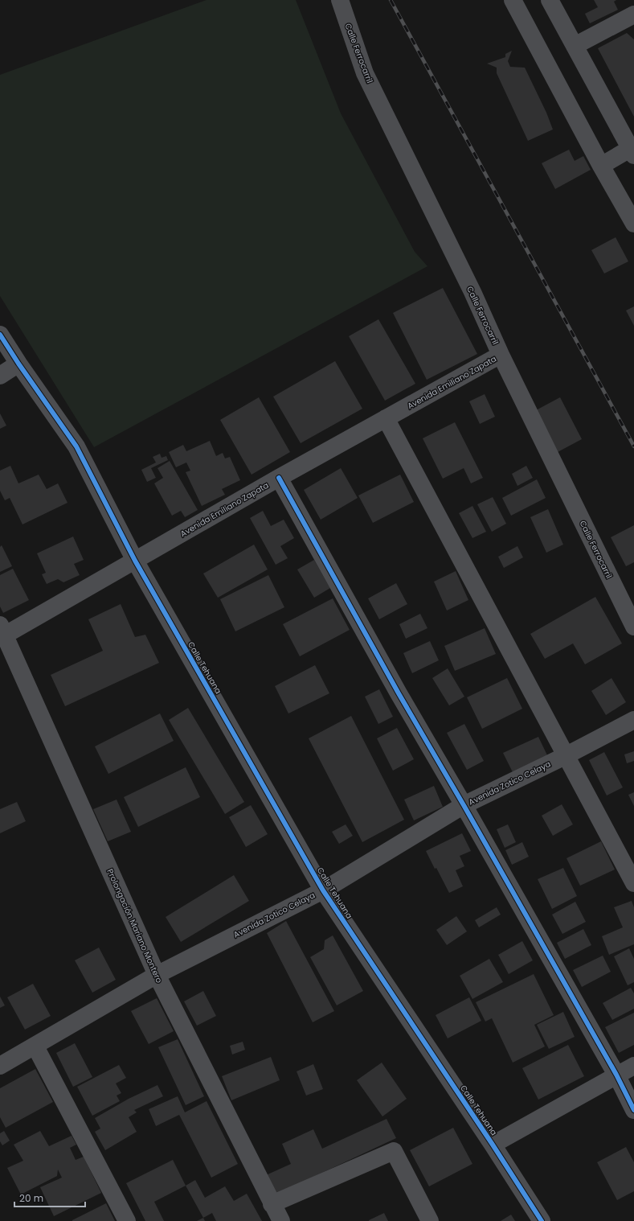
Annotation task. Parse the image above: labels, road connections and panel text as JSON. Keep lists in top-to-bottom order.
{
  "streets": {
    "street": [
      "Calle Ferrocarril",
      "Avenida Emiliano Zapata",
      "Calle Tehuana",
      "Avenida Zotico Celaya",
      "Prolongación Mariano Montero"
    ]
  },
  "crossings": [
    ["Calle Ferrocarril", "Avenida Emiliano Zapata"],
    ["Avenida Emiliano Zapata", "Calle Tehuana"],
    ["Avenida Emiliano Zapata", "Prolongación Mariano Montero"],
    ["Calle Tehuana", "Avenida Zotico Celaya"],
    ["Avenida Zotico Celaya", "Prolongación Mariano Montero"]
  ],
  "scale_bar": "20 m"
}
